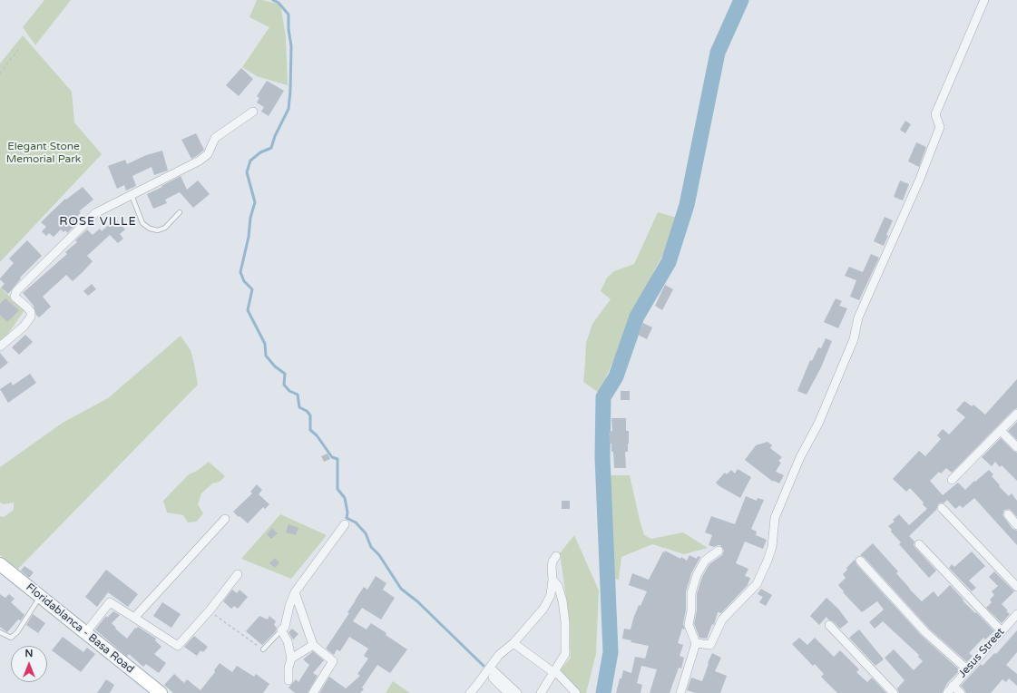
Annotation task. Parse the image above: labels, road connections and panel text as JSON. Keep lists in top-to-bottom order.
{
  "streets": {
    "main road": ["Floridablanca - Basa Road"],
    "street": ["Jesus Street"]
  },
  "districts": ["ROSE VILLE"],
  "parks": ["Elegant Stone Memorial Park"],
  "north": "top"
}
